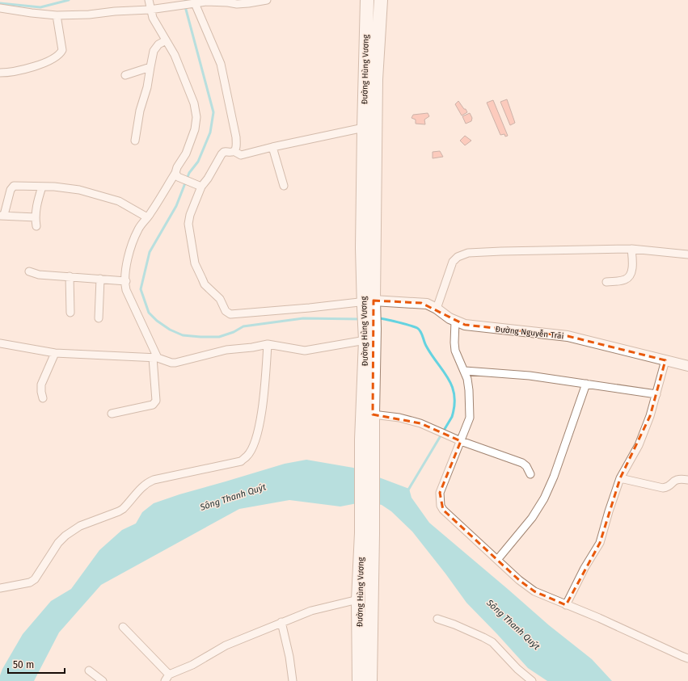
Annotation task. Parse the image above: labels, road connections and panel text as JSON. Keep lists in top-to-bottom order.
{
  "streets": {
    "highway": ["Đường Hùng Vương"],
    "street": ["Đường Nguyễn Trãi"]
  },
  "crossings": [
    ["Đường Hùng Vương", "Đường Nguyễn Trãi"]
  ],
  "water": ["Sông Thanh Quýt"],
  "scale_bar": "50 m"
}
